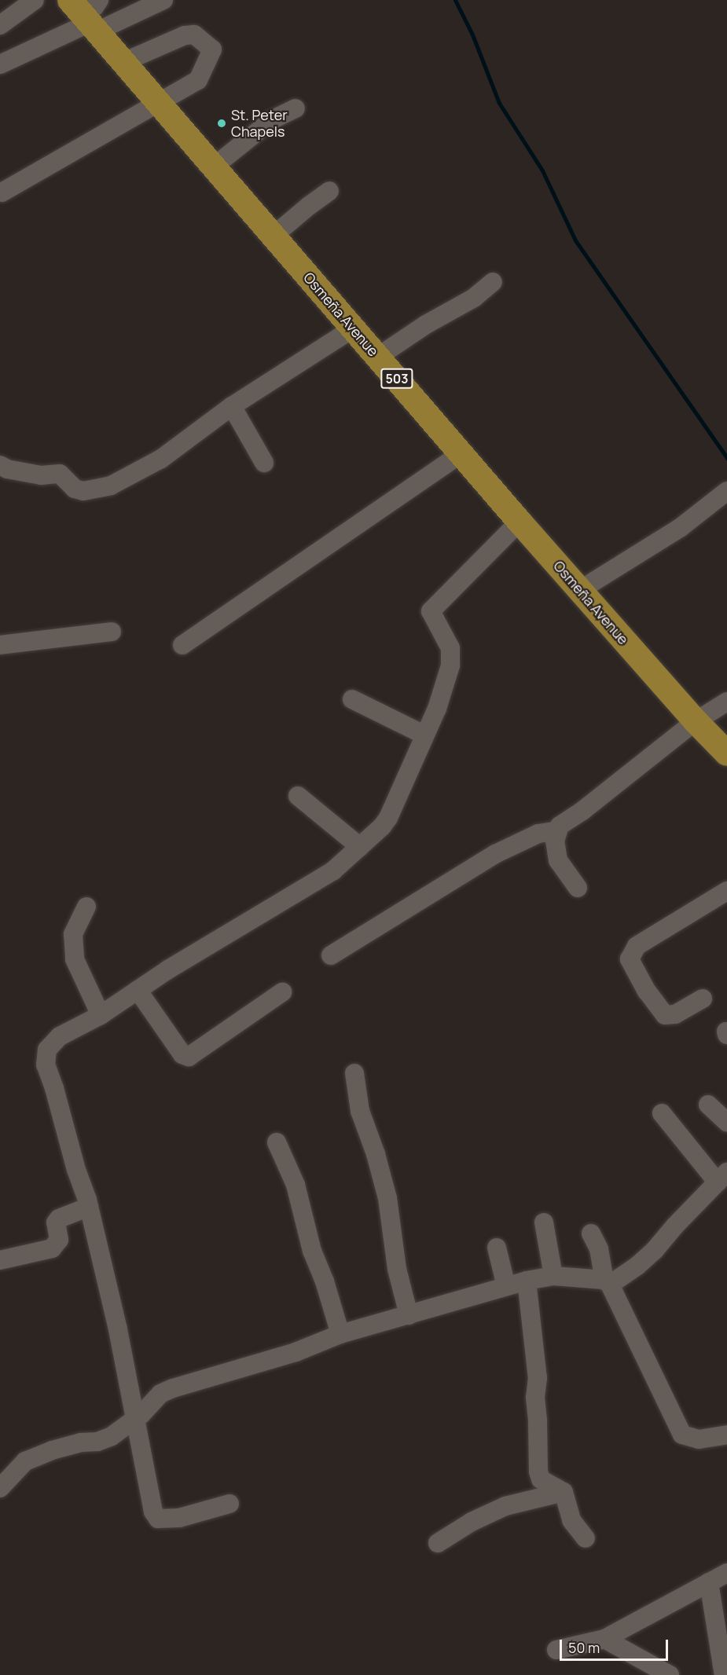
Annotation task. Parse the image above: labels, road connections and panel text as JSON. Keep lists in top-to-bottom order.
{
  "streets": {
    "main road": ["Osmeña Avenue", "503"]
  },
  "places": ["St. Peter Chapels"],
  "scale_bar": "50 m"
}
